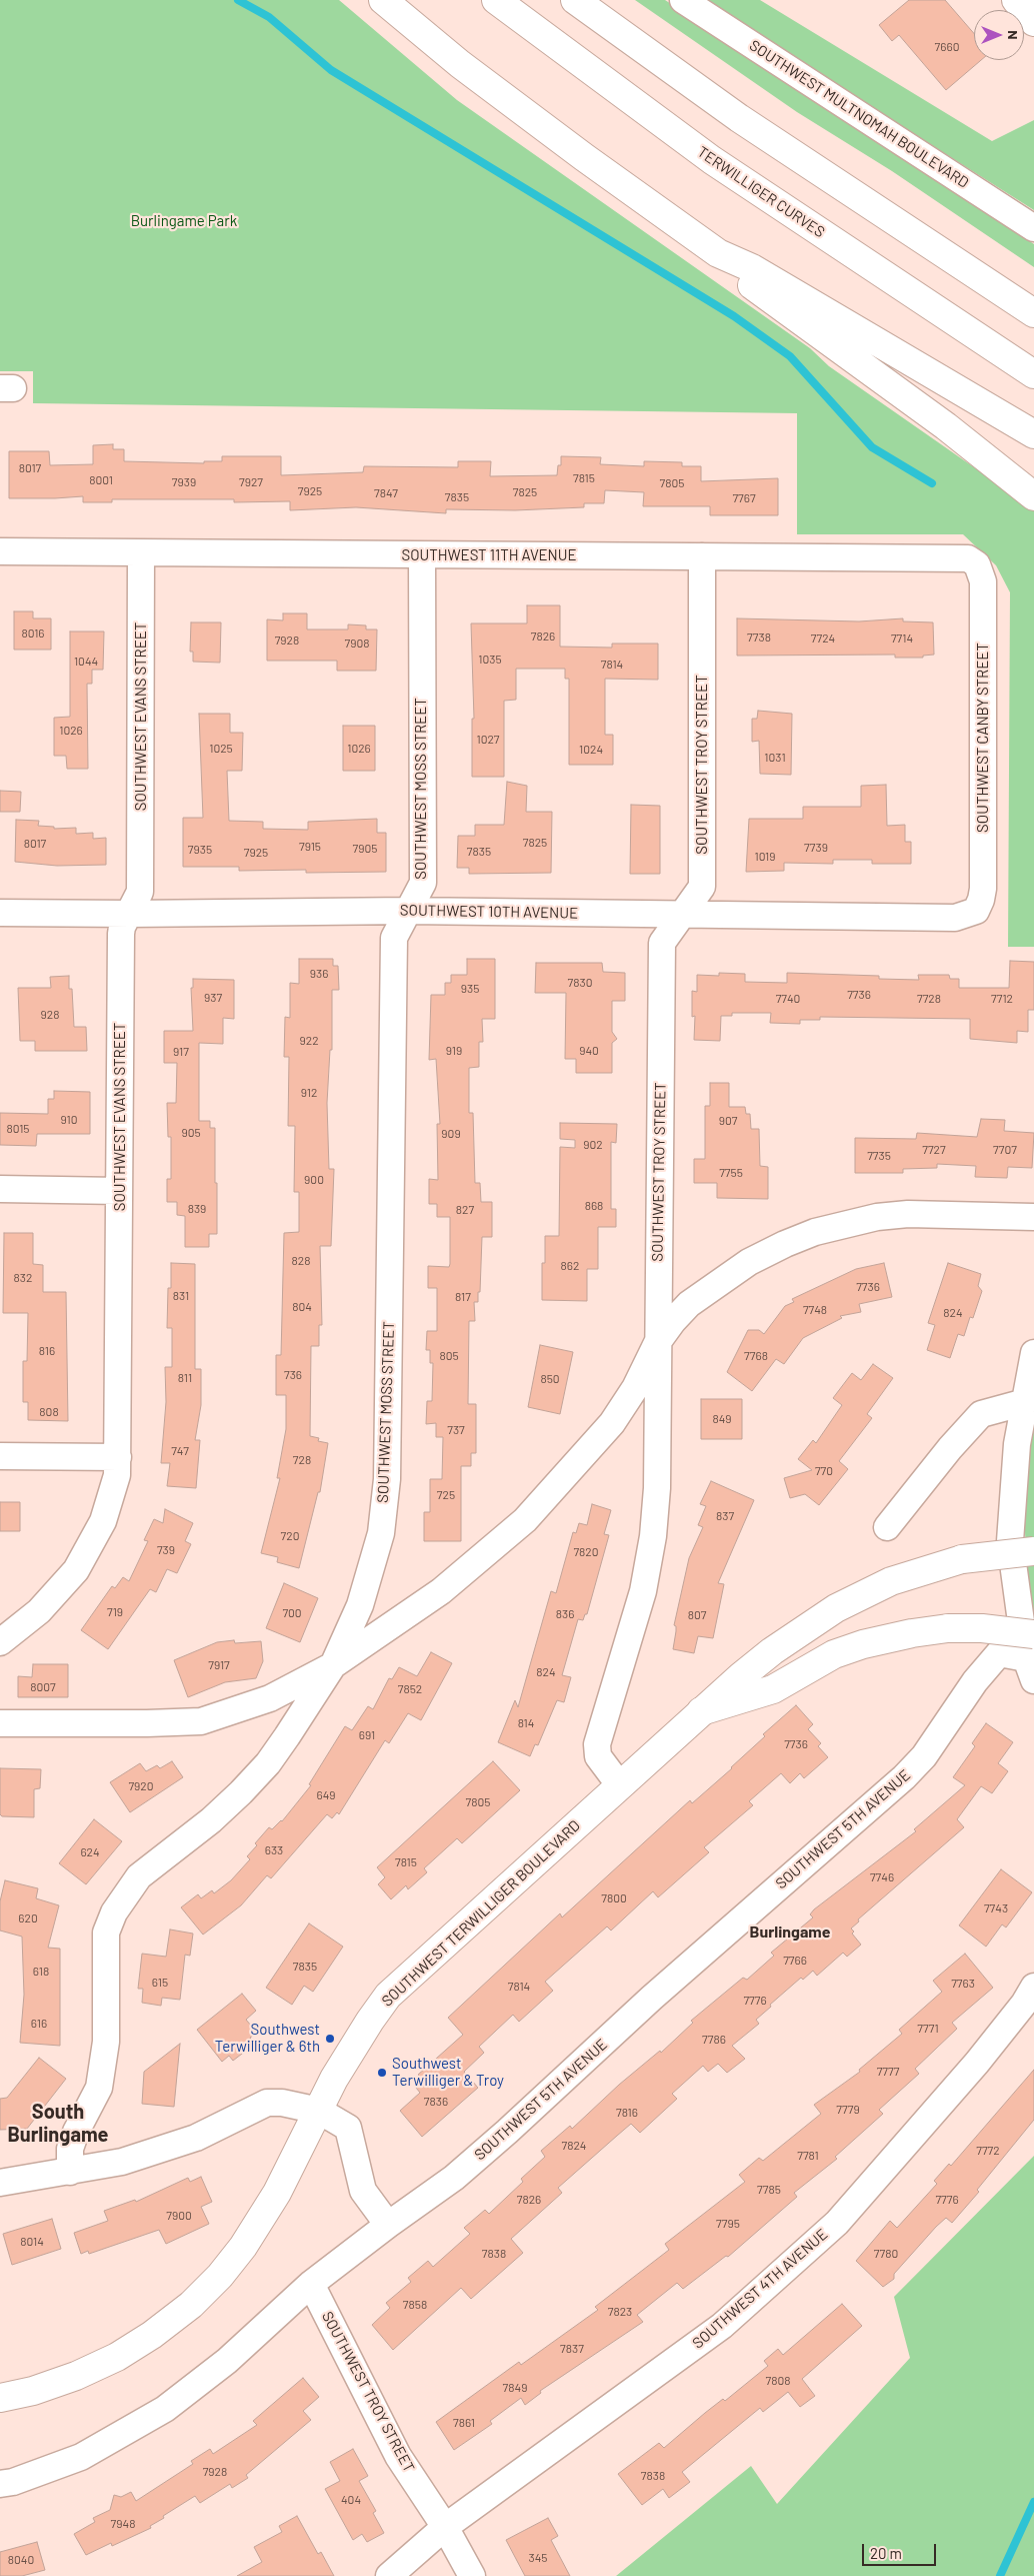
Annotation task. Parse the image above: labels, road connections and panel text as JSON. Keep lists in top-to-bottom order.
{
  "streets": {
    "main road": ["TERWILLIGER CURVES", "SOUTHWEST TERWILLIGER BOULEVARD"],
    "street": [
      "SOUTHWEST MULTNOMAH BOULEVARD",
      "SOUTHWEST 11TH AVENUE",
      "SOUTHWEST EVANS STREET",
      "SOUTHWEST CANBY STREET",
      "SOUTHWEST TROY STREET",
      "SOUTHWEST MOSS STREET",
      "SOUTHWEST 10TH AVENUE",
      "SOUTHWEST 5TH AVENUE",
      "SOUTHWEST 4TH AVENUE"
    ]
  },
  "crossings": [
    ["SOUTHWEST 11TH AVENUE", "SOUTHWEST EVANS STREET"],
    ["SOUTHWEST 11TH AVENUE", "SOUTHWEST CANBY STREET"],
    ["SOUTHWEST 11TH AVENUE", "SOUTHWEST TROY STREET"],
    ["SOUTHWEST 11TH AVENUE", "SOUTHWEST MOSS STREET"],
    ["SOUTHWEST EVANS STREET", "SOUTHWEST 10TH AVENUE"],
    ["SOUTHWEST CANBY STREET", "SOUTHWEST 10TH AVENUE"],
    ["SOUTHWEST TROY STREET", "SOUTHWEST 10TH AVENUE"],
    ["SOUTHWEST TROY STREET", "SOUTHWEST 5TH AVENUE"],
    ["SOUTHWEST TROY STREET", "SOUTHWEST TERWILLIGER BOULEVARD"],
    ["SOUTHWEST TROY STREET", "SOUTHWEST 4TH AVENUE"],
    ["SOUTHWEST MOSS STREET", "SOUTHWEST 10TH AVENUE"]
  ],
  "districts": ["Burlingame", "South Burlingame"],
  "parks": ["Burlingame Park"],
  "places": ["Southwest Terwilliger & 6th", "Southwest Terwilliger & Troy"],
  "house_numbers": [
    "7660",
    "8017",
    "7815",
    "8001",
    "7939",
    "7927",
    "7805",
    "7925",
    "7825",
    "7847",
    "7835",
    "7767",
    "8016",
    "7826",
    "7738",
    "7724",
    "7714",
    "7928",
    "7908",
    "1035",
    "1044",
    "7814",
    "1026",
    "1027",
    "1025",
    "1026",
    "1024",
    "1031",
    "7825",
    "8017",
    "7915",
    "7739",
    "7905",
    "7935",
    "7835",
    "7925",
    "1019",
    "936",
    "7830",
    "935",
    "7736",
    "937",
    "7740",
    "7728",
    "7712",
    "928",
    "922",
    "919",
    "940",
    "917",
    "912",
    "910",
    "907",
    "8015",
    "905",
    "909",
    "902",
    "7727",
    "7707",
    "7735",
    "7755",
    "900",
    "868",
    "839",
    "827",
    "828",
    "862",
    "832",
    "7736",
    "831",
    "817",
    "804",
    "7748",
    "824",
    "816",
    "805",
    "7768",
    "736",
    "811",
    "850",
    "808",
    "849",
    "737",
    "747",
    "728",
    "770",
    "725",
    "837",
    "720",
    "739",
    "7820",
    "719",
    "700",
    "836",
    "807",
    "7917",
    "824",
    "8007",
    "7852",
    "814",
    "691",
    "7736",
    "7920",
    "649",
    "7805",
    "633",
    "624",
    "7815",
    "7746",
    "7800",
    "7743",
    "620",
    "7766",
    "7835",
    "618",
    "615",
    "7763",
    "7814",
    "7776",
    "616",
    "7771",
    "7786",
    "7777",
    "7836",
    "7779",
    "7816",
    "7824",
    "7772",
    "7781",
    "7785",
    "7826",
    "7776",
    "7900",
    "7795",
    "8014",
    "7838",
    "7780",
    "7858",
    "7823",
    "7837",
    "7808",
    "7849",
    "7861",
    "7928",
    "7838",
    "404",
    "7948",
    "345",
    "8040"
  ],
  "scale_bar": "20 m",
  "north": "right"
}
